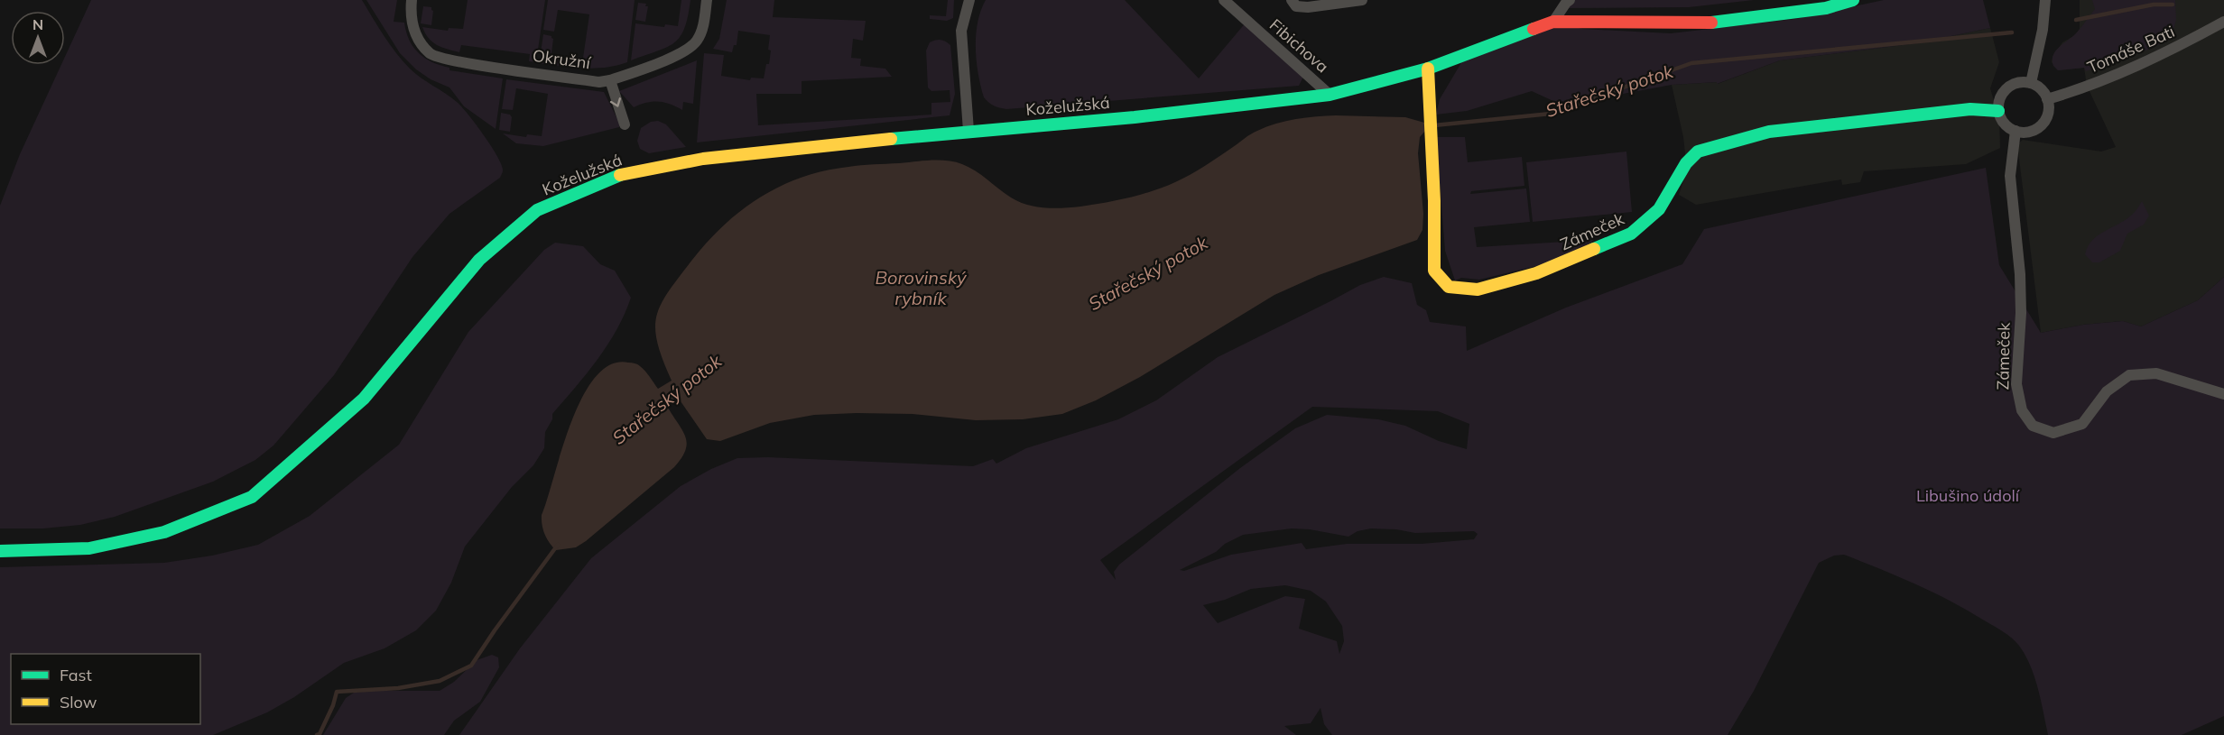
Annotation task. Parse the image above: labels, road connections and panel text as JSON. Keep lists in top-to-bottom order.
{
  "streets": {
    "main road": ["Koželužská", "Zámeček"],
    "street": ["Fibichova", "Tomáše Bati", "Okružní"]
  },
  "crossings": [
    ["Fibichova", "Koželužská"],
    ["Tomáše Bati", "Zámeček"],
    ["Koželužská", "Zámeček"]
  ],
  "water": ["Stařečský potok", "Borovinský rybník"],
  "parks": ["Libušino údolí"],
  "legend": ["Fast", "Slow"],
  "north": "top"
}
